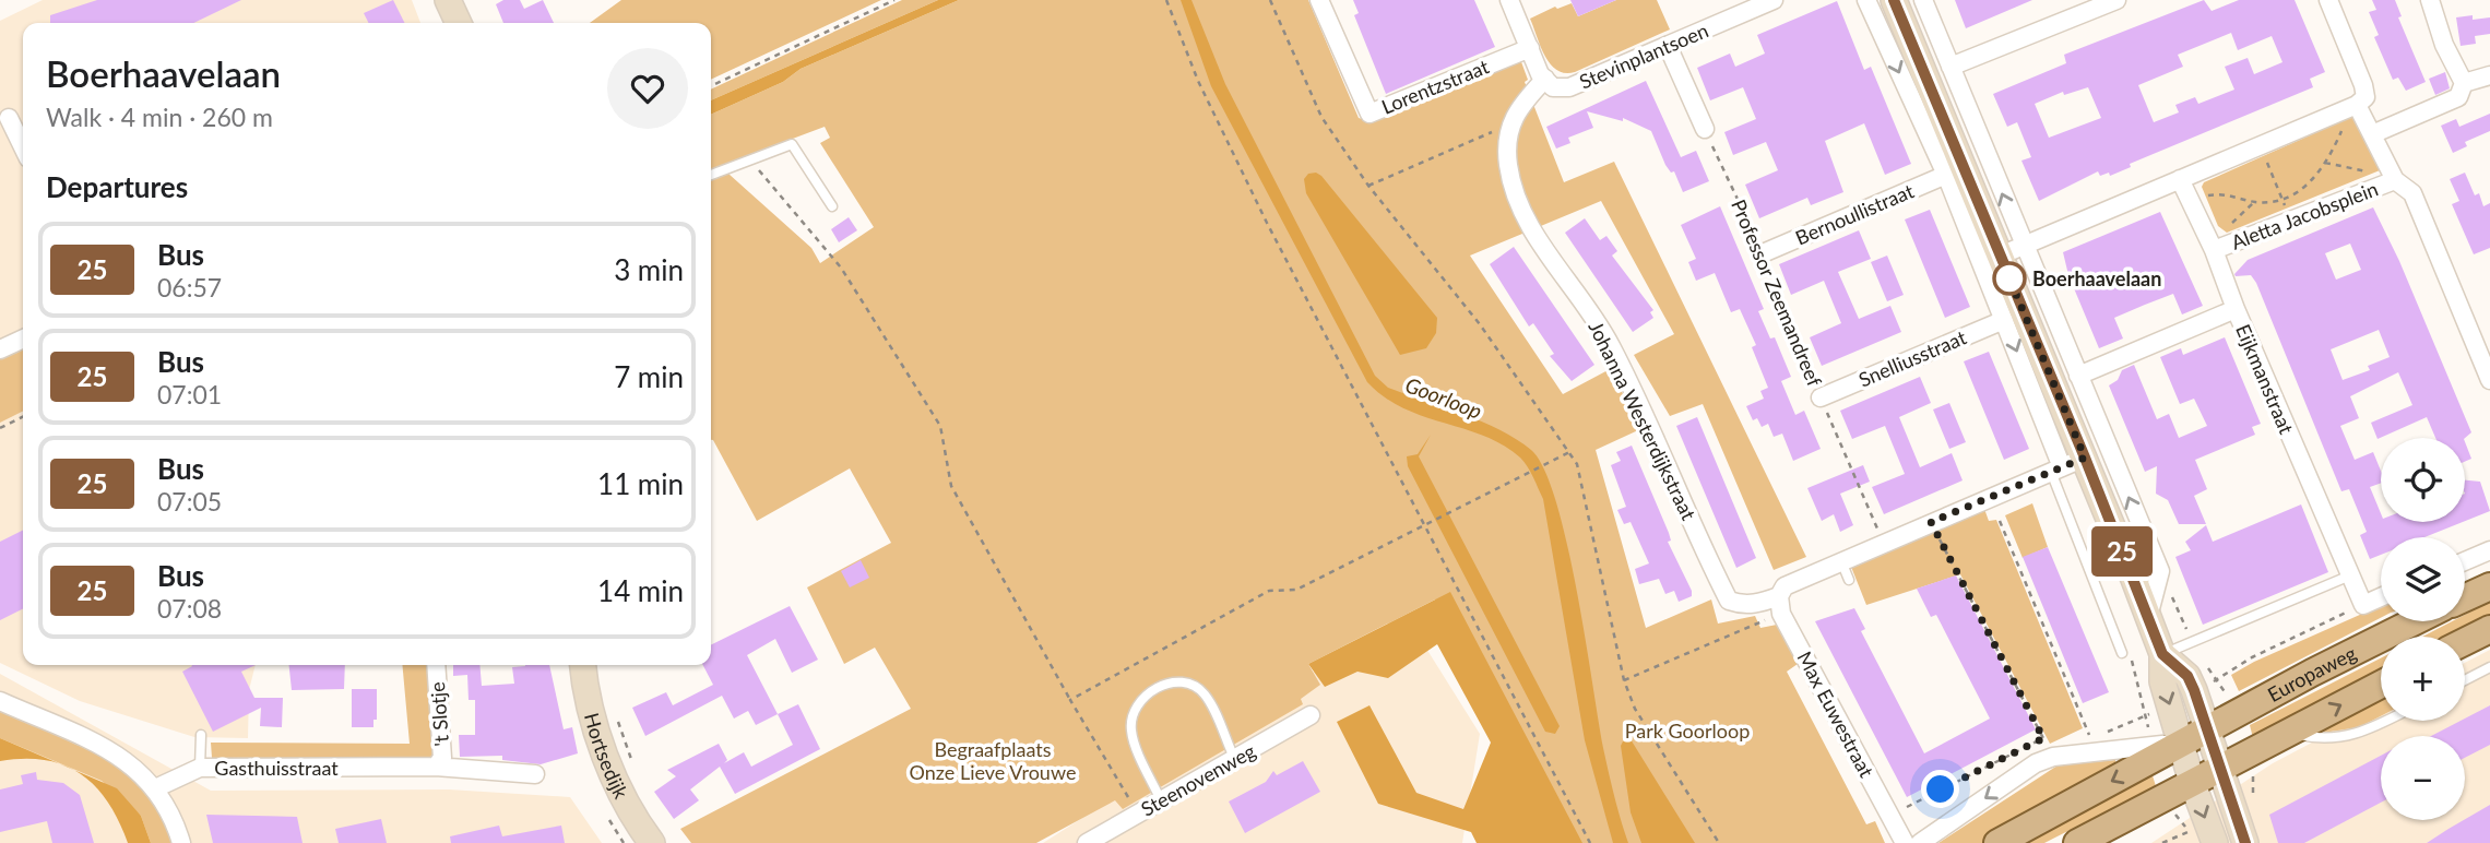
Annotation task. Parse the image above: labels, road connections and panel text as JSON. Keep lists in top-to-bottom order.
{
  "streets": {
    "main road": ["Europaweg", "Hortsedijk"],
    "street": [
      "Stevinplantsoen",
      "Lorentzstraat",
      "Bernoullistraat",
      "Aletta Jacobsplein",
      "Snelliusstraat",
      "Eijkmanstraat",
      "Johanna Westerdijkstraat",
      "'t Slotje",
      "Max Euwestraat",
      "Gasthuisstraat",
      "Steenovenweg"
    ],
    "path": ["Professor Zeemandreef"]
  },
  "crossings": [
    ["Bernoullistraat", "Professor Zeemandreef"],
    ["Aletta Jacobsplein", "Eijkmanstraat"],
    ["Professor Zeemandreef", "Snelliusstraat"],
    ["Eijkmanstraat", "Europaweg"],
    ["Johanna Westerdijkstraat", "Max Euwestraat"],
    ["'t Slotje", "Gasthuisstraat"]
  ],
  "water": ["Goorloop"],
  "parks": ["Park Goorloop", "Begraafplaats Onze Lieve Vrouwe"],
  "places": ["Boerhaavelaan"],
  "lines": ["bus line 25"],
  "page": {
    "on_map": "25",
    "heading": [
      ["Boerhaavelaan", "Walk · 4 min · 260 m"],
      "Departures"
    ],
    "list": [
      {
        "mark": "25",
        "name": "Bus",
        "note": "06:57",
        "value": "3 min"
      },
      {
        "mark": "25",
        "name": "Bus",
        "note": "07:01",
        "value": "7 min"
      },
      {
        "mark": "25",
        "name": "Bus",
        "note": "07:05",
        "value": "11 min"
      },
      {
        "mark": "25",
        "name": "Bus",
        "note": "07:08",
        "value": "14 min"
      }
    ],
    "map_buttons": ["+", "−"]
  }
}
